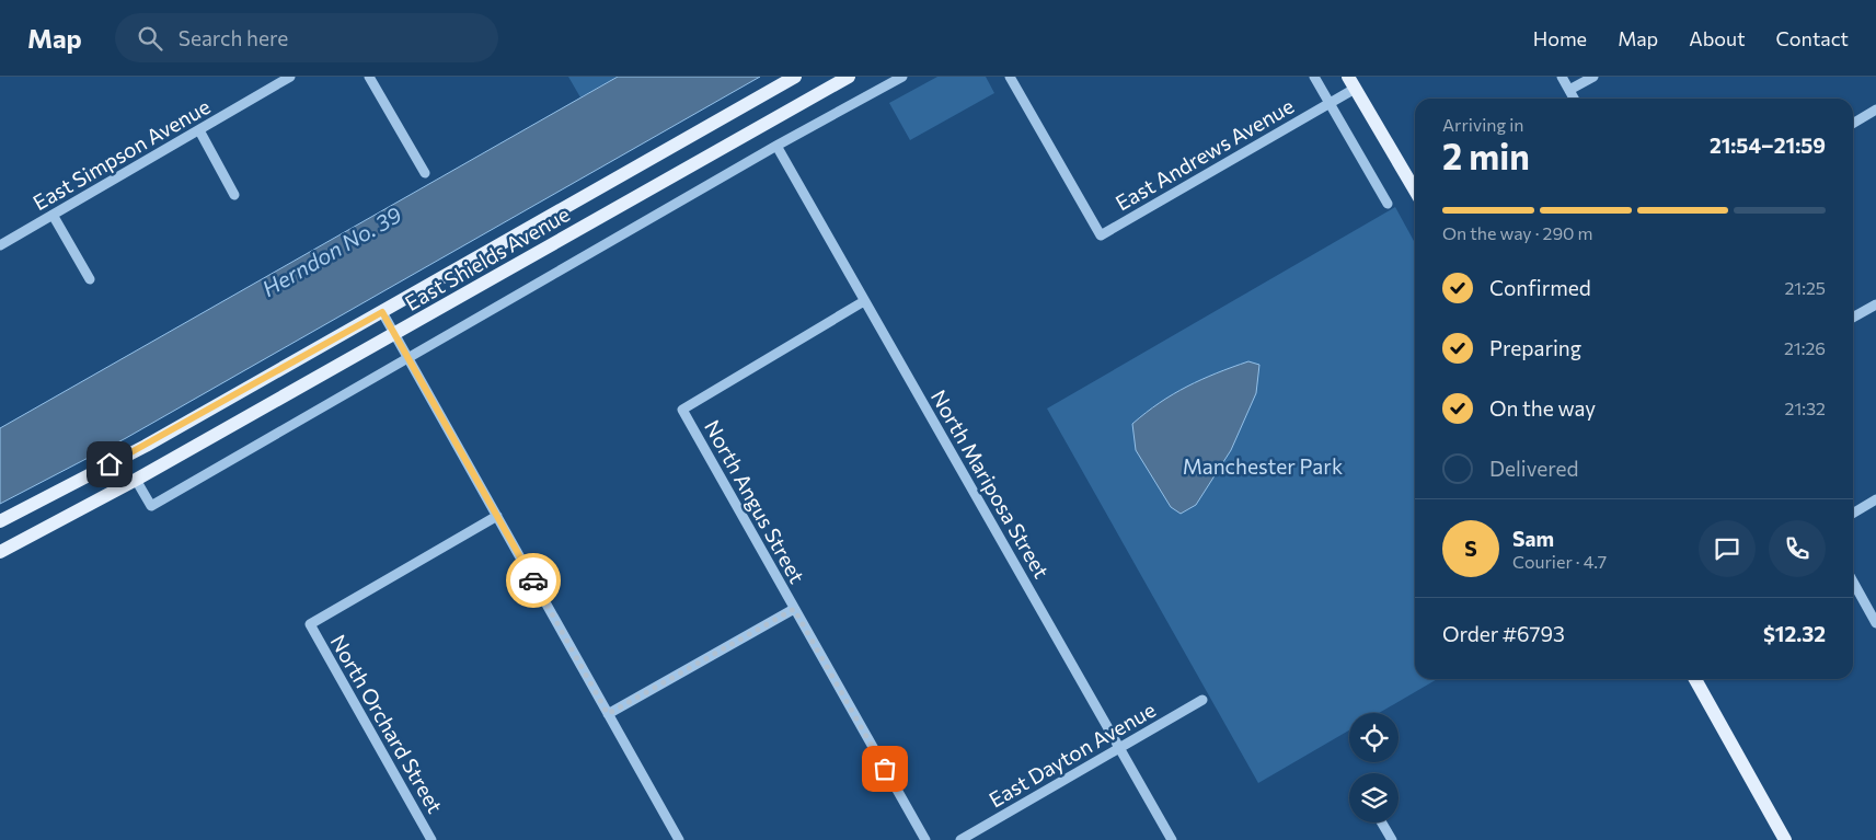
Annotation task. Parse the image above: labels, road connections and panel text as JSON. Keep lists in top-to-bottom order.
{
  "streets": {
    "main road": ["East Shields Avenue"],
    "street": [
      "East Simpson Avenue",
      "East Andrews Avenue",
      "North Mariposa Street",
      "North Angus Street",
      "North Orchard Street",
      "East Dayton Avenue"
    ]
  },
  "crossings": [
    ["North Mariposa Street", "North Angus Street"],
    ["North Mariposa Street", "East Dayton Avenue"]
  ],
  "water": ["Herndon No. 39"],
  "parks": ["Manchester Park"],
  "page": {
    "header": "Map",
    "search": "Search here",
    "nav": [
      "Home",
      "Map",
      "About",
      "Contact"
    ],
    "heading": ["2 min", "Arriving in", "21:54–21:59"],
    "panel": [
      "Sam",
      "Courier · 4.7",
      "Order #6793",
      "$12.32"
    ],
    "bar": "On the way · 290 m",
    "list": [
      ["Confirmed", "21:25"],
      ["Preparing", "21:26"],
      ["On the way", "21:32"],
      "Delivered"
    ],
    "round": "S"
  }
}
